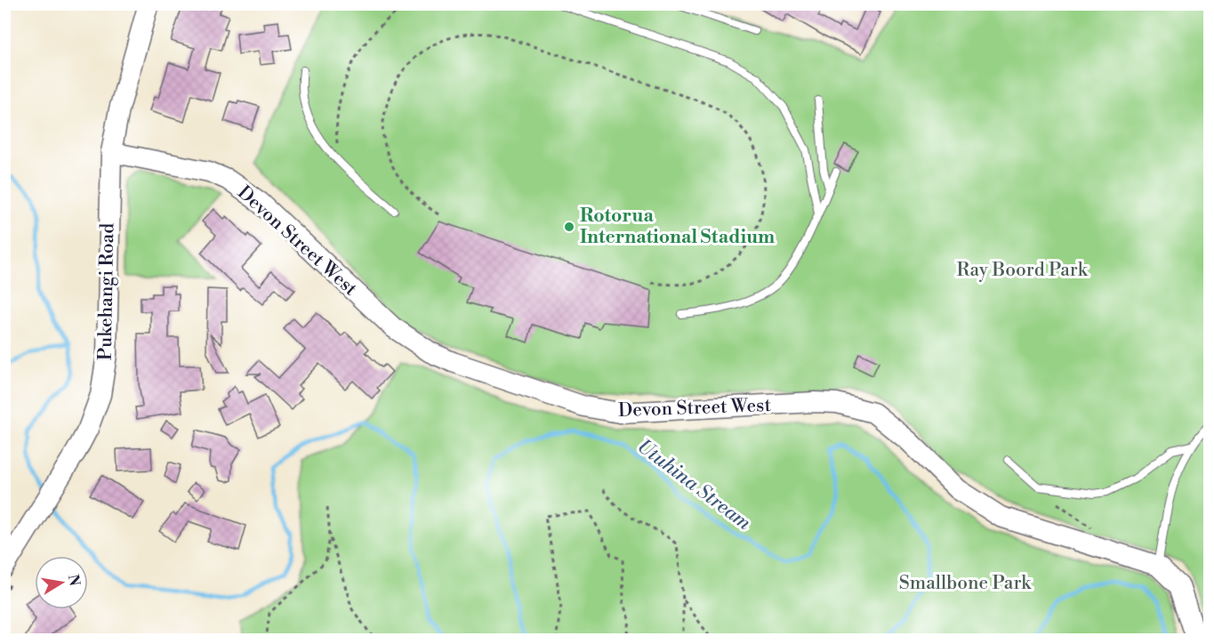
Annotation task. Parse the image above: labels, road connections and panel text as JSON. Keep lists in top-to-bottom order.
{
  "streets": {
    "main road": ["Devon Street West", "Pukehangi Road"]
  },
  "crossings": [
    ["Devon Street West", "Pukehangi Road"]
  ],
  "water": ["Utuhina Stream"],
  "parks": ["Ray Boord Park", "Smallbone Park"],
  "places": ["Rotorua International Stadium"],
  "north": "right"
}
